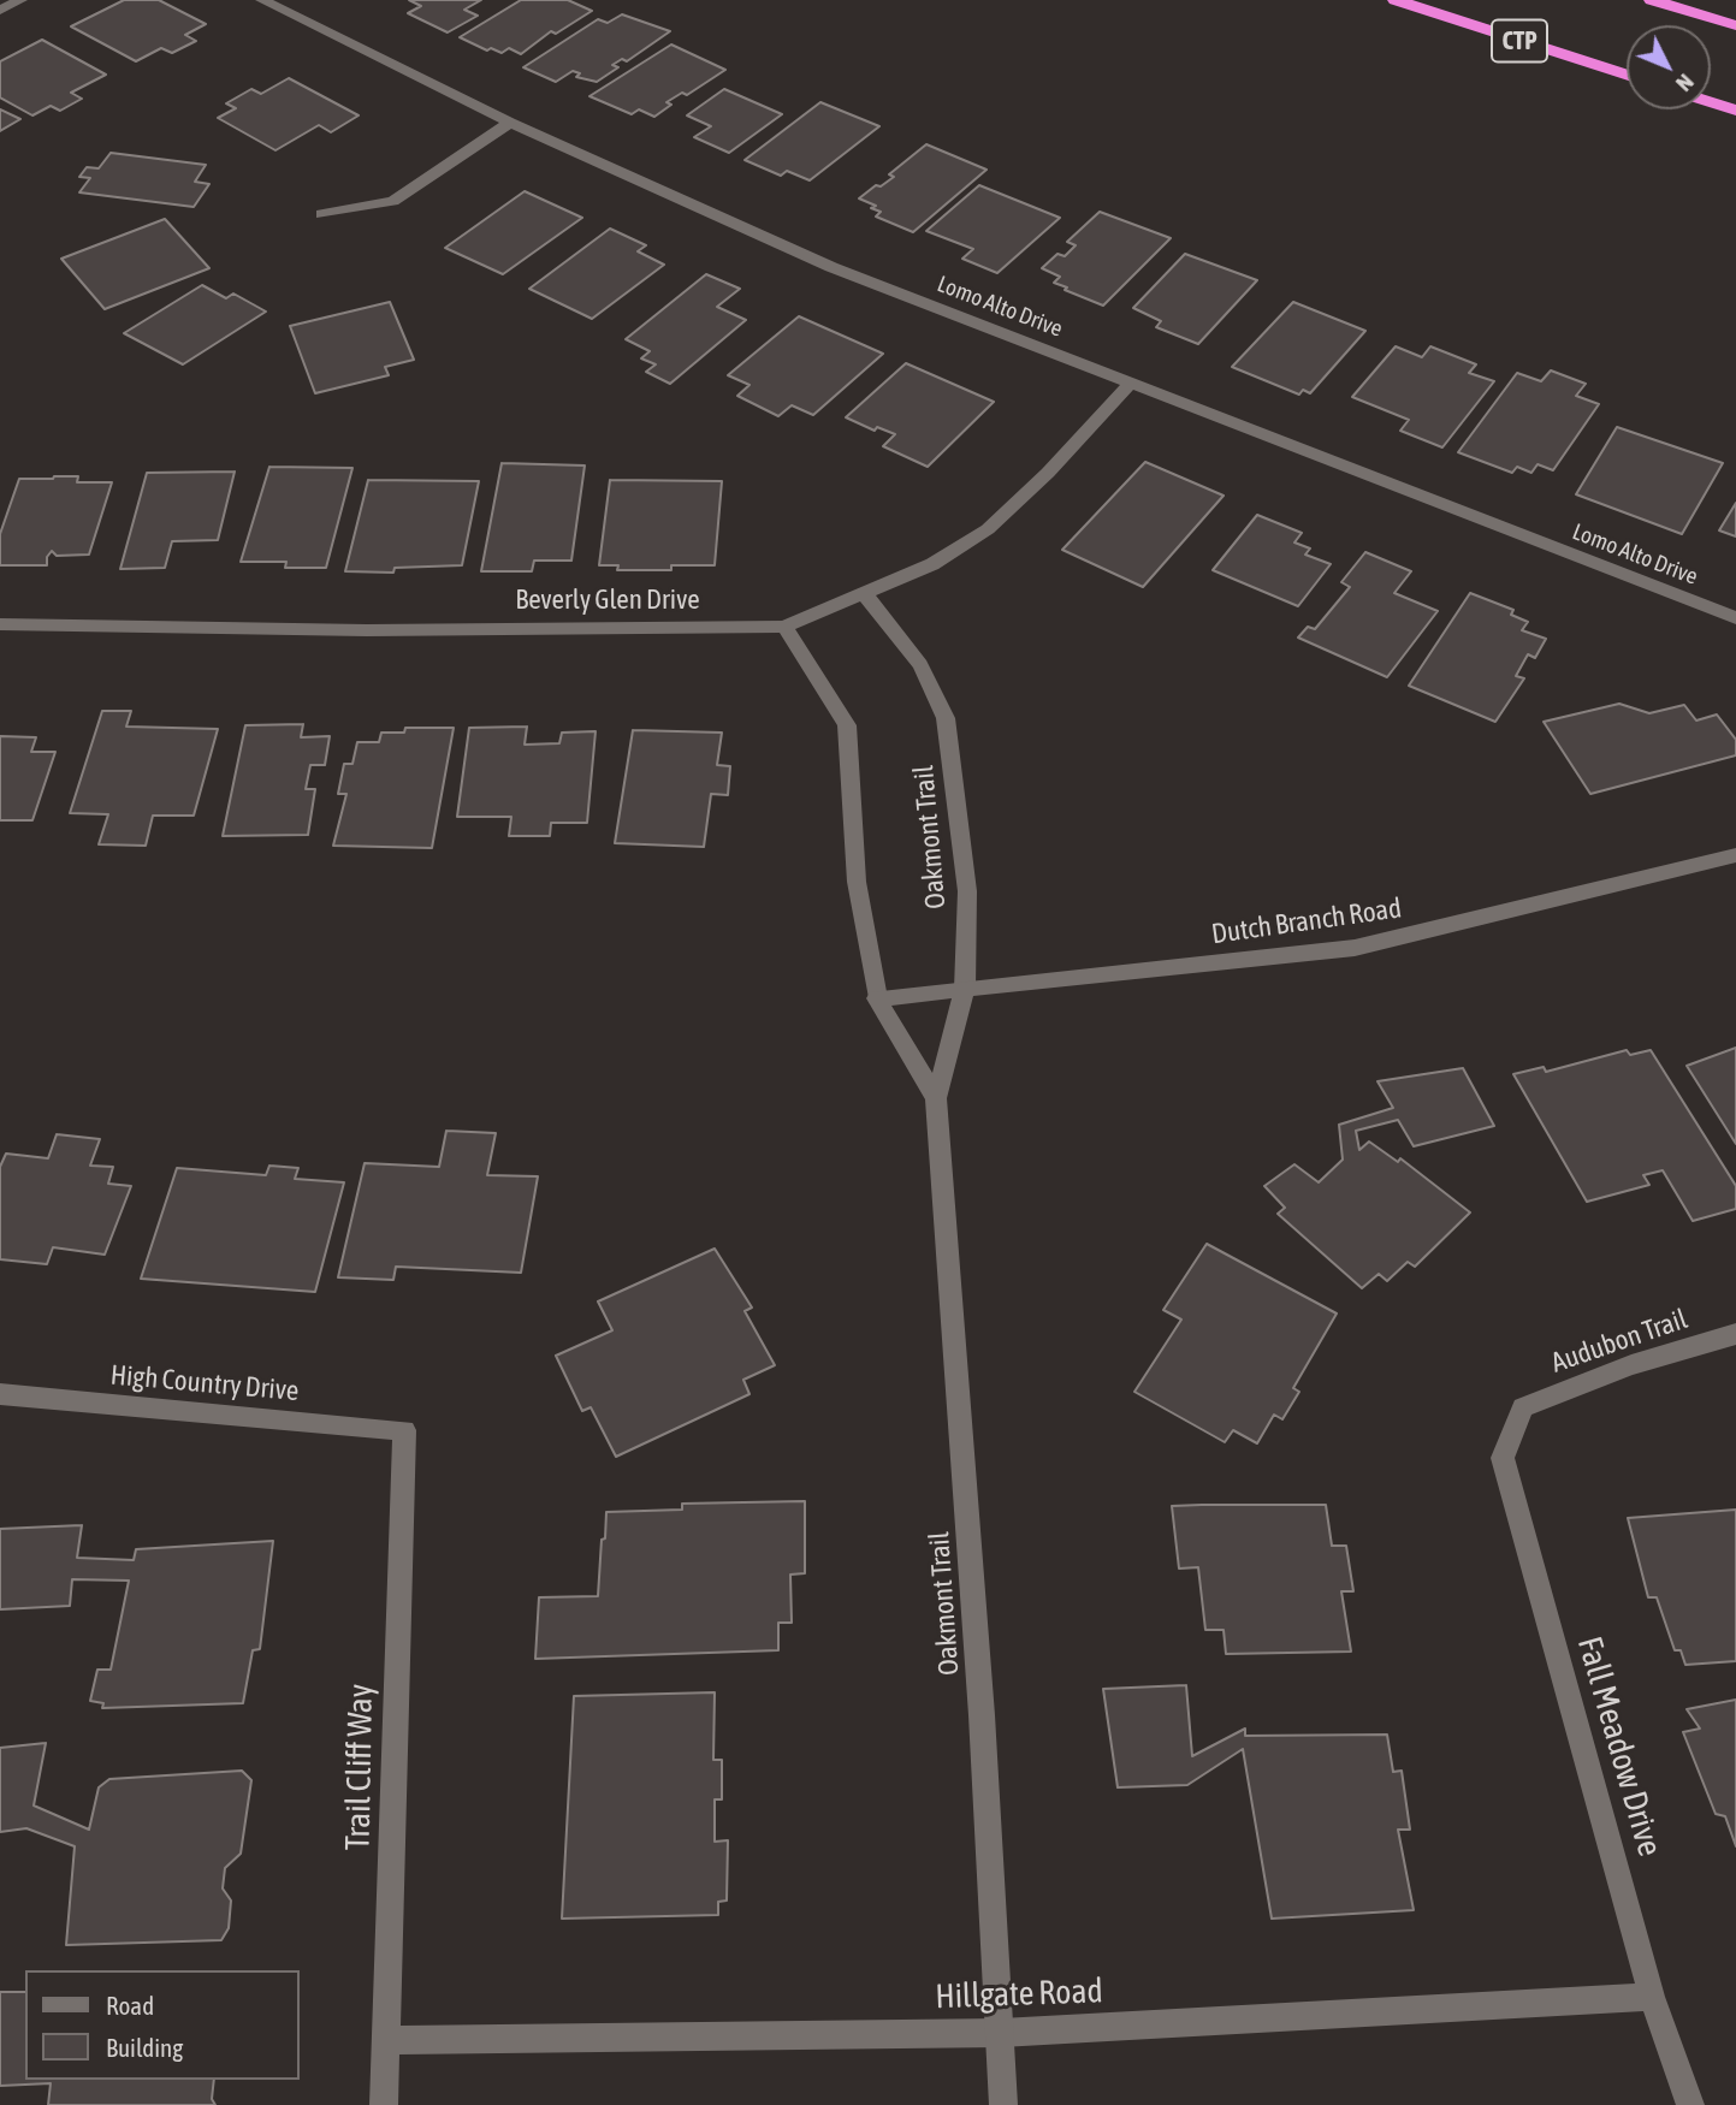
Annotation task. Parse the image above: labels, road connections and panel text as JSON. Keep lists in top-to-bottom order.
{
  "streets": {
    "highway": ["CTP"],
    "street": [
      "Lomo Alto Drive",
      "Beverly Glen Drive",
      "Oakmont Trail",
      "Dutch Branch Road",
      "Audubon Trail",
      "High Country Drive",
      "Fall Meadow Drive",
      "Trail Cliff Way",
      "Hillgate Road"
    ]
  },
  "crossings": [
    ["Lomo Alto Drive", "Beverly Glen Drive"],
    ["Beverly Glen Drive", "Oakmont Trail"],
    ["Oakmont Trail", "Dutch Branch Road"],
    ["Oakmont Trail", "Hillgate Road"],
    ["Audubon Trail", "Fall Meadow Drive"],
    ["High Country Drive", "Trail Cliff Way"],
    ["Fall Meadow Drive", "Hillgate Road"],
    ["Trail Cliff Way", "Hillgate Road"]
  ],
  "legend": ["Road", "Building"],
  "north": "bottom right"
}
